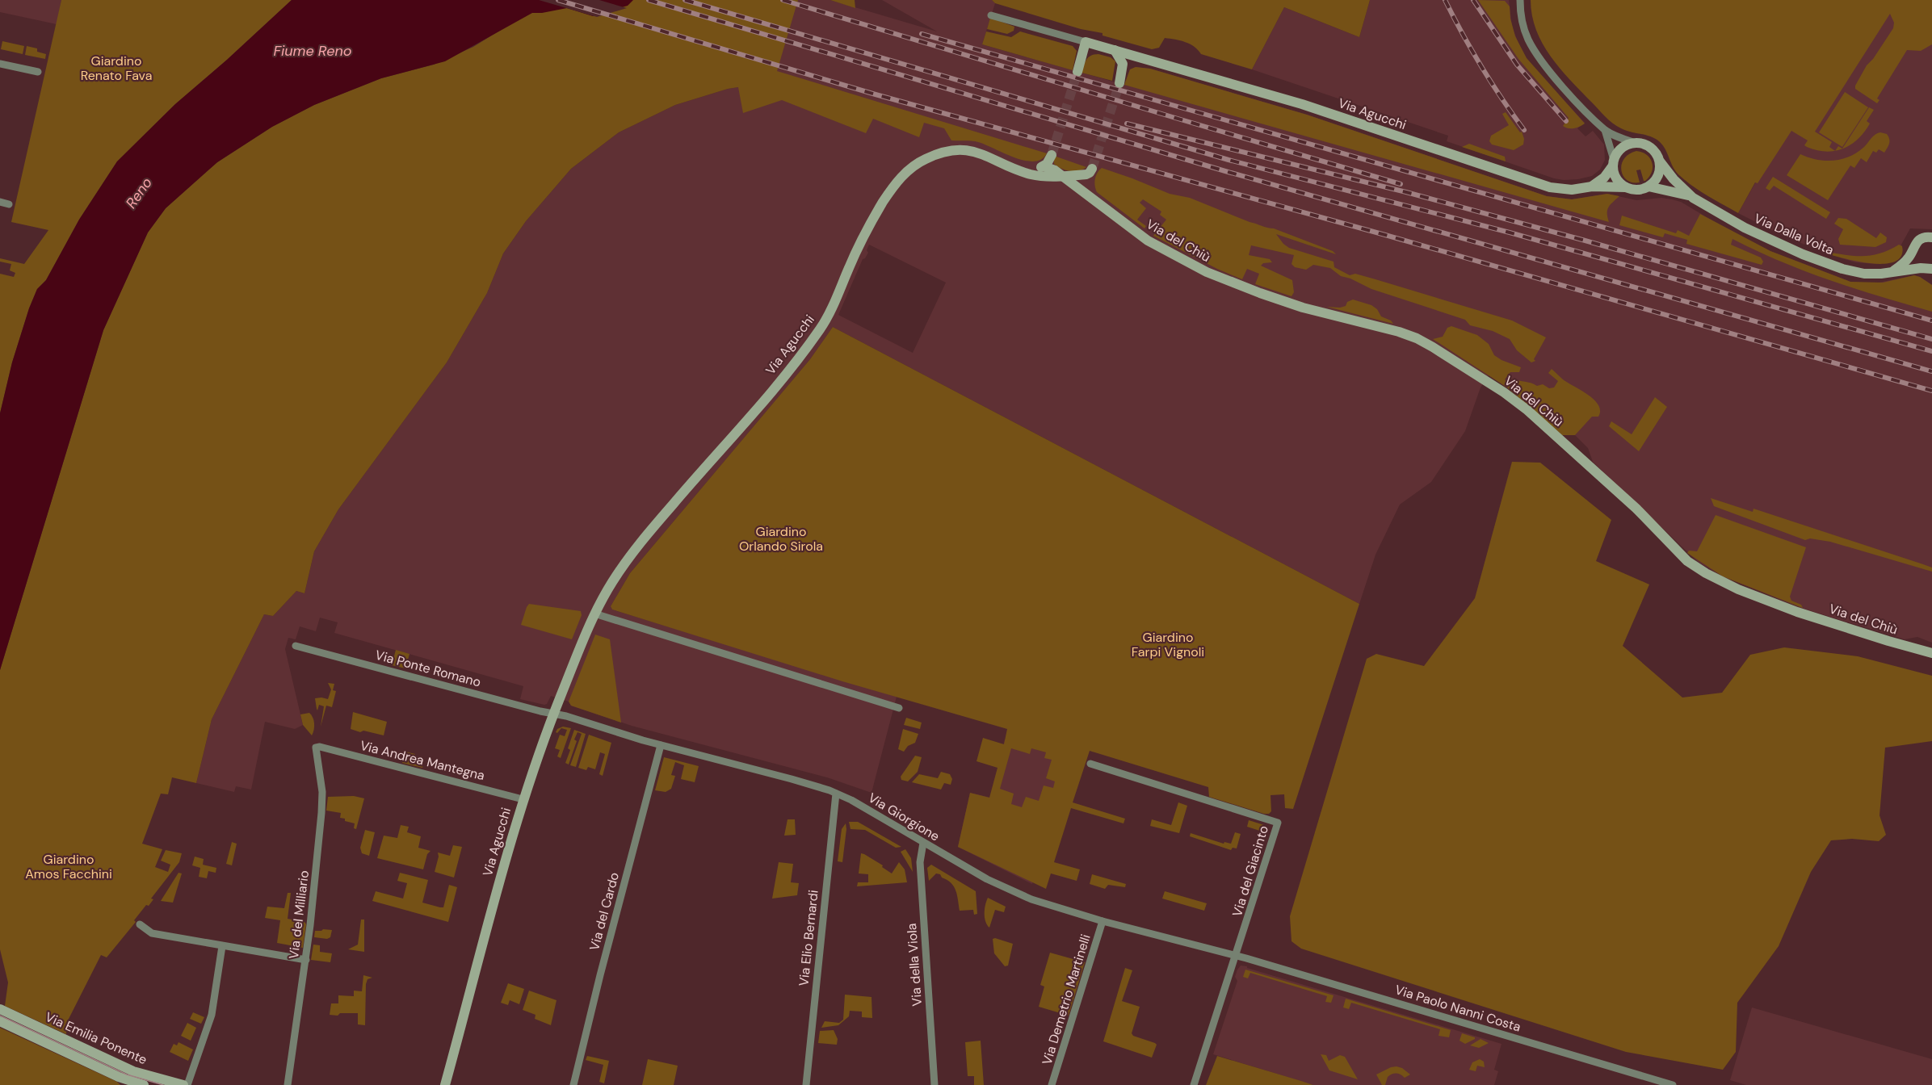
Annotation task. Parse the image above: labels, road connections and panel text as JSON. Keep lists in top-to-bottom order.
{
  "streets": {
    "street": [
      "Via Agucchi",
      "Via Dalla Volta",
      "Via del Chiù",
      "Via Ponte Romano",
      "Via Andrea Mantegna",
      "Via Giorgione",
      "Via del Giacinto",
      "Via del Cardo",
      "Via del Milliario",
      "Via Elio Bernardi",
      "Via della Viola",
      "Via Demetrio Martinelli",
      "Via Paolo Nanni Costa",
      "Via Emilia Ponente"
    ]
  },
  "crossings": [
    ["Via Agucchi", "Via Dalla Volta"],
    ["Via Agucchi", "Via del Chiù"],
    ["Via Agucchi", "Via Ponte Romano"],
    ["Via Agucchi", "Via Andrea Mantegna"],
    ["Via Agucchi", "Via Giorgione"],
    ["Via Ponte Romano", "Via Giorgione"],
    ["Via Andrea Mantegna", "Via del Milliario"],
    ["Via Giorgione", "Via del Giacinto"],
    ["Via Giorgione", "Via del Cardo"],
    ["Via Giorgione", "Via Elio Bernardi"],
    ["Via Giorgione", "Via della Viola"],
    ["Via Giorgione", "Via Demetrio Martinelli"],
    ["Via Giorgione", "Via Paolo Nanni Costa"],
    ["Via del Giacinto", "Via Paolo Nanni Costa"]
  ],
  "water": ["Fiume Reno", "Reno"],
  "parks": [
    "Giardino Renato Fava",
    "Giardino Orlando Sirola",
    "Giardino Farpi Vignoli",
    "Giardino Amos Facchini"
  ]
}
